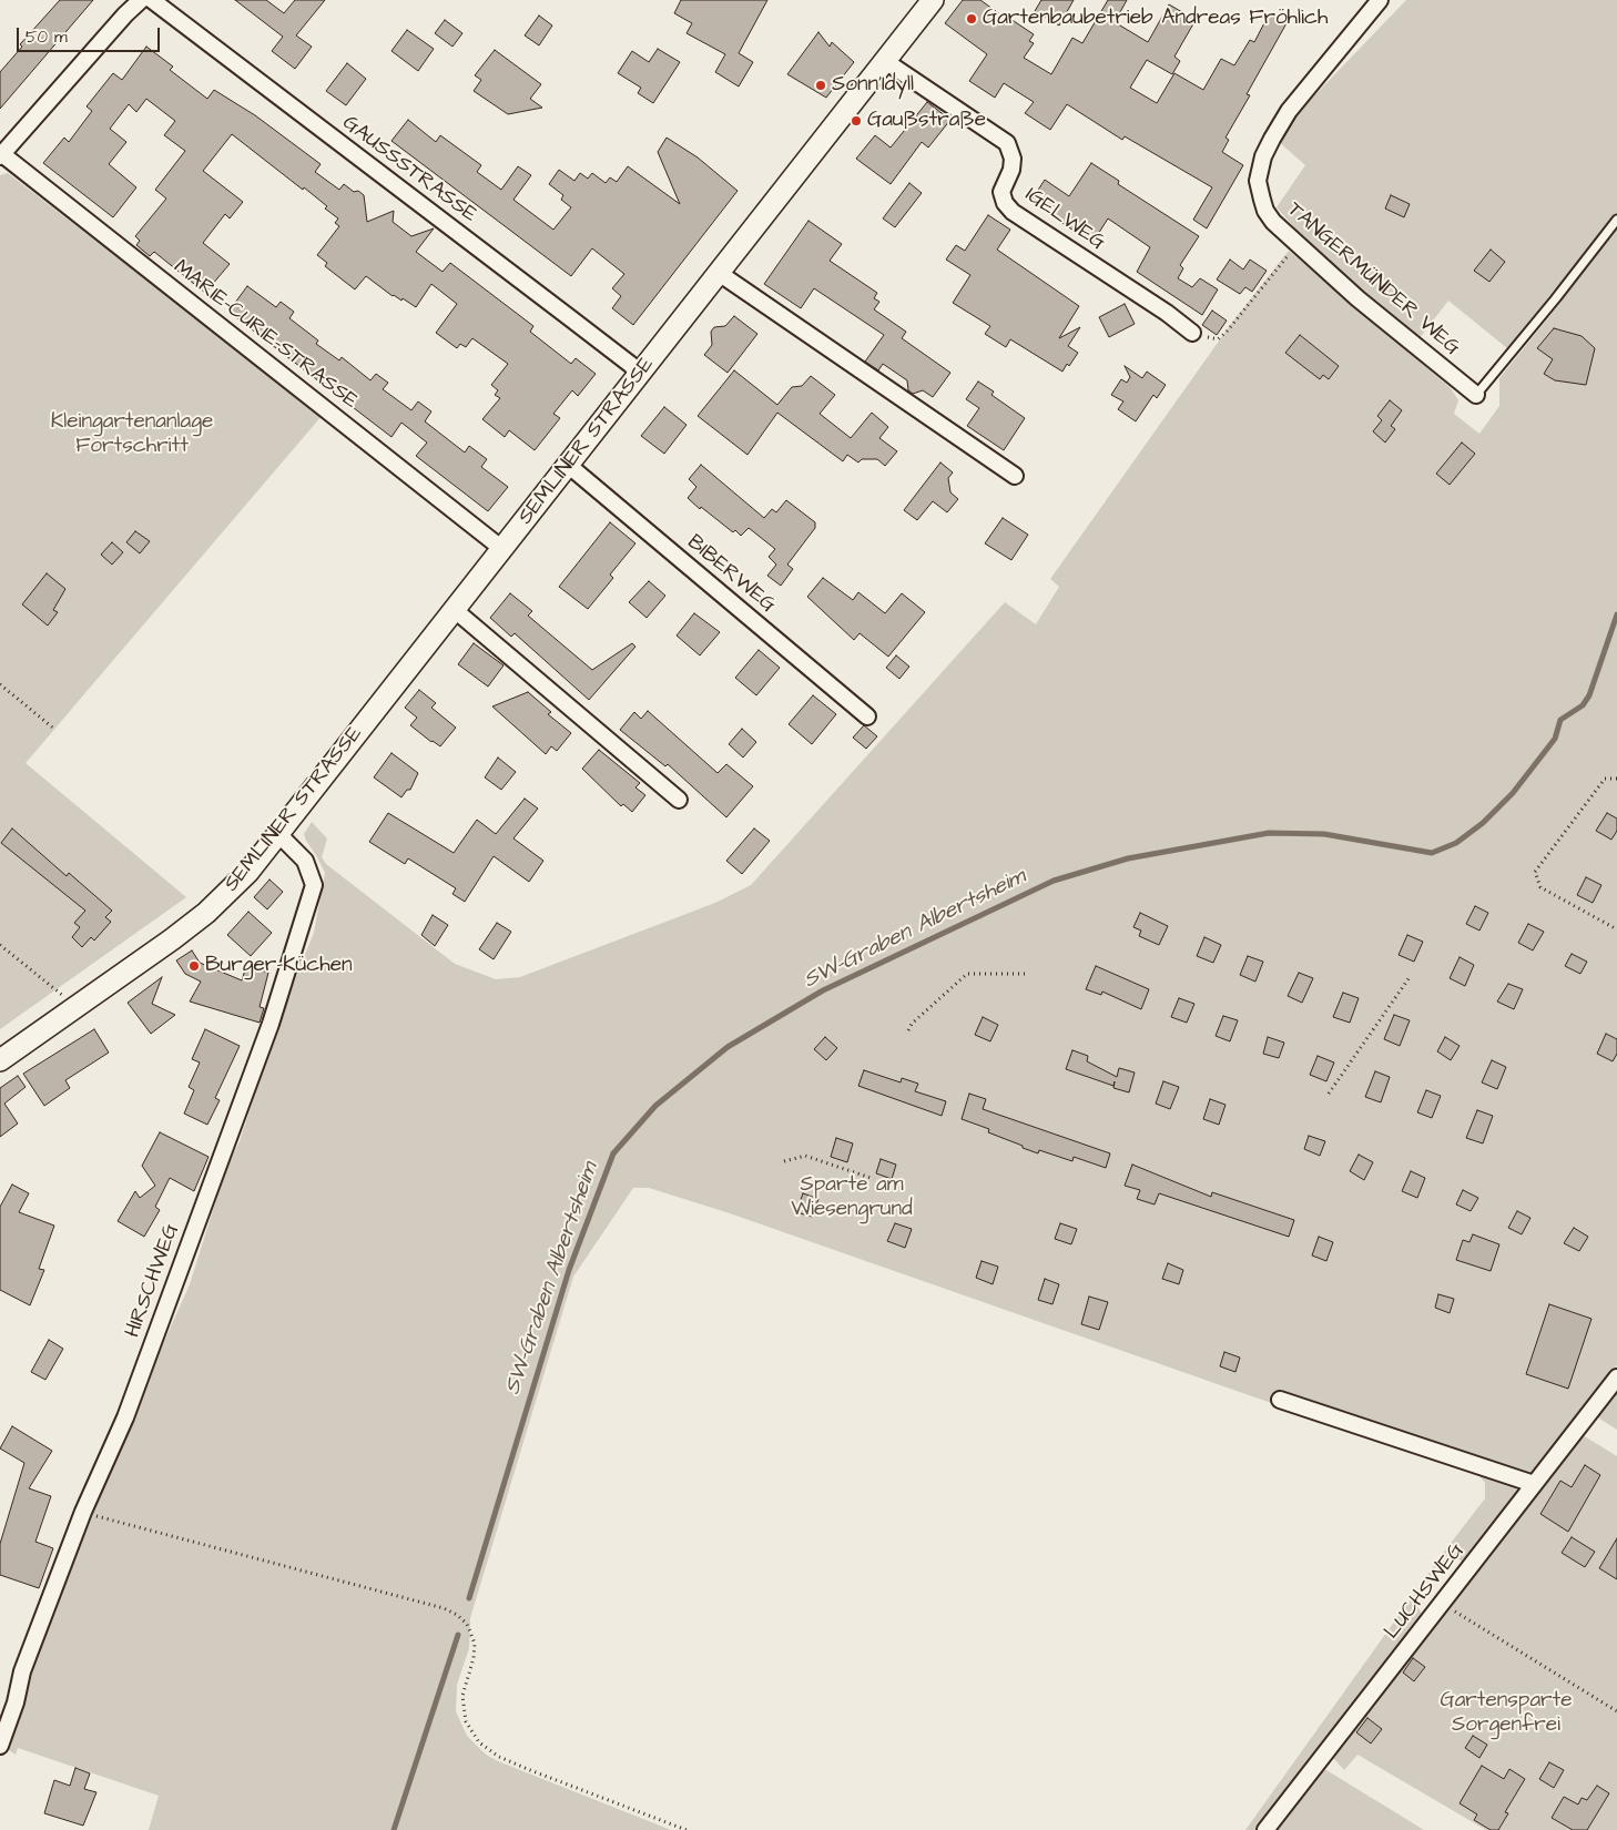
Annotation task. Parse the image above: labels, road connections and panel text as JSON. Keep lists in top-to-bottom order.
{
  "streets": {
    "street": [
      "GAUSSSTRASSE",
      "IGELWEG",
      "TANGERMÜNDER WEG",
      "MARIE-CURIE-STRASSE",
      "SEMLINER STRASSE",
      "BIBERWEG",
      "HIRSCHWEG",
      "LUCHSWEG"
    ]
  },
  "crossings": [
    ["GAUSSSTRASSE", "SEMLINER STRASSE"],
    ["IGELWEG", "SEMLINER STRASSE"],
    ["MARIE-CURIE-STRASSE", "SEMLINER STRASSE"],
    ["SEMLINER STRASSE", "BIBERWEG"],
    ["SEMLINER STRASSE", "HIRSCHWEG"]
  ],
  "water": ["SW-Graben Albertsheim"],
  "parks": ["Kleingartenanlage Fortschritt", "Sparte am Wiesengrund", "Gartensparte Sorgenfrei"],
  "places": [
    "Gartenbaubetrieb Andreas Fröhlich",
    "Sonn'Idyll",
    "Gaußstraße",
    "Burger-Küchen"
  ],
  "scale_bar": "50 m"
}
